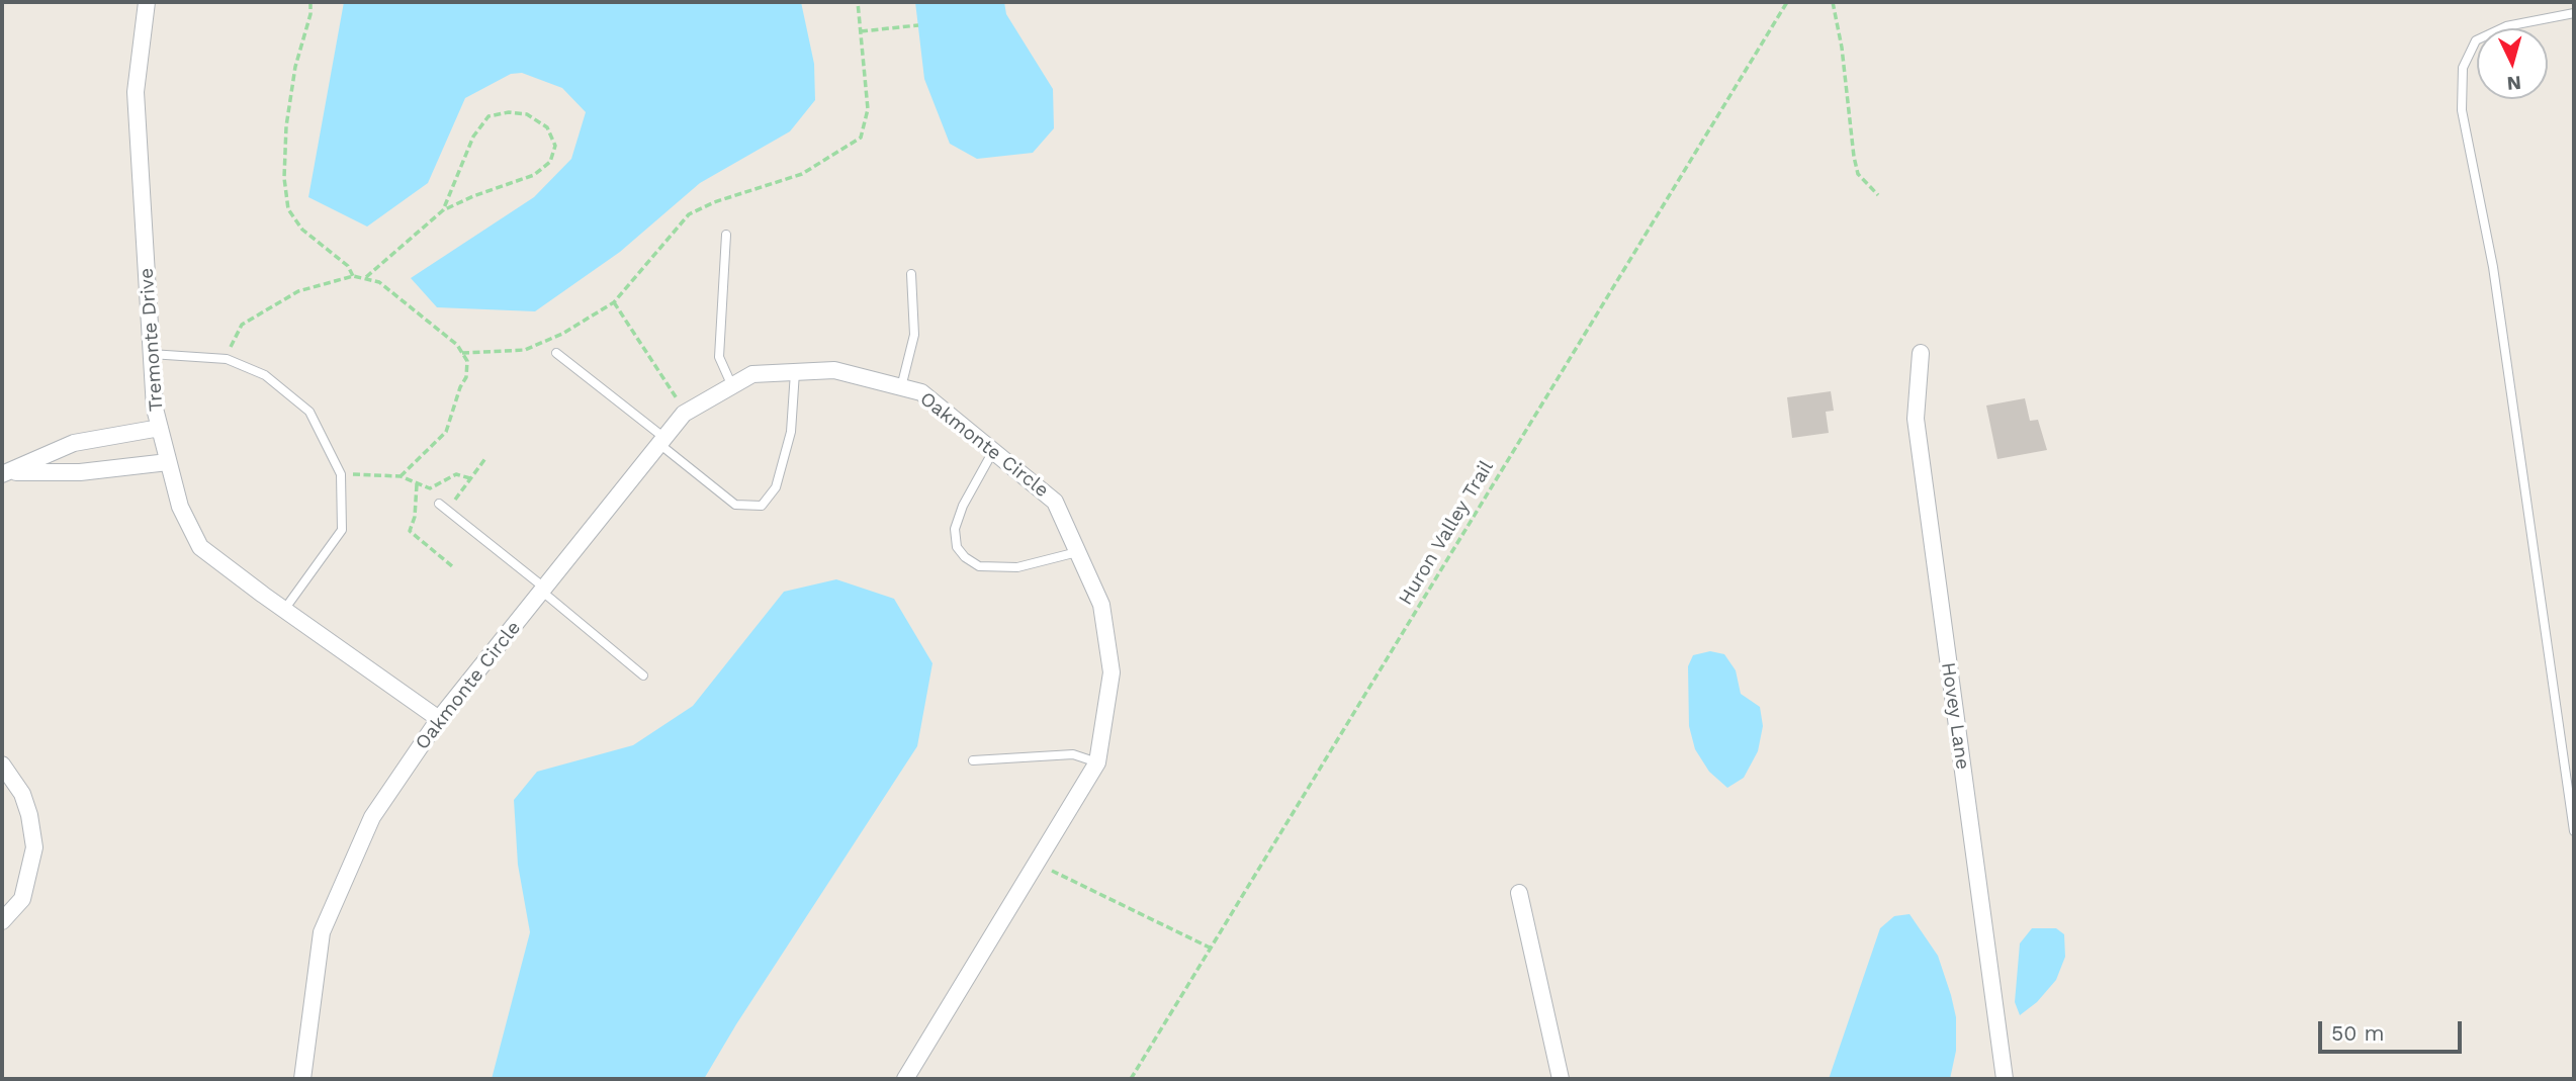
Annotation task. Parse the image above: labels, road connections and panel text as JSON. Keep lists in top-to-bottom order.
{
  "streets": {
    "street": ["Tremonte Drive", "Oakmonte Circle", "Hovey Lane"],
    "path": ["Huron Valley Trail"]
  },
  "crossings": [
    ["Tremonte Drive", "Oakmonte Circle"]
  ],
  "scale_bar": "50 m",
  "north": "bottom"
}
